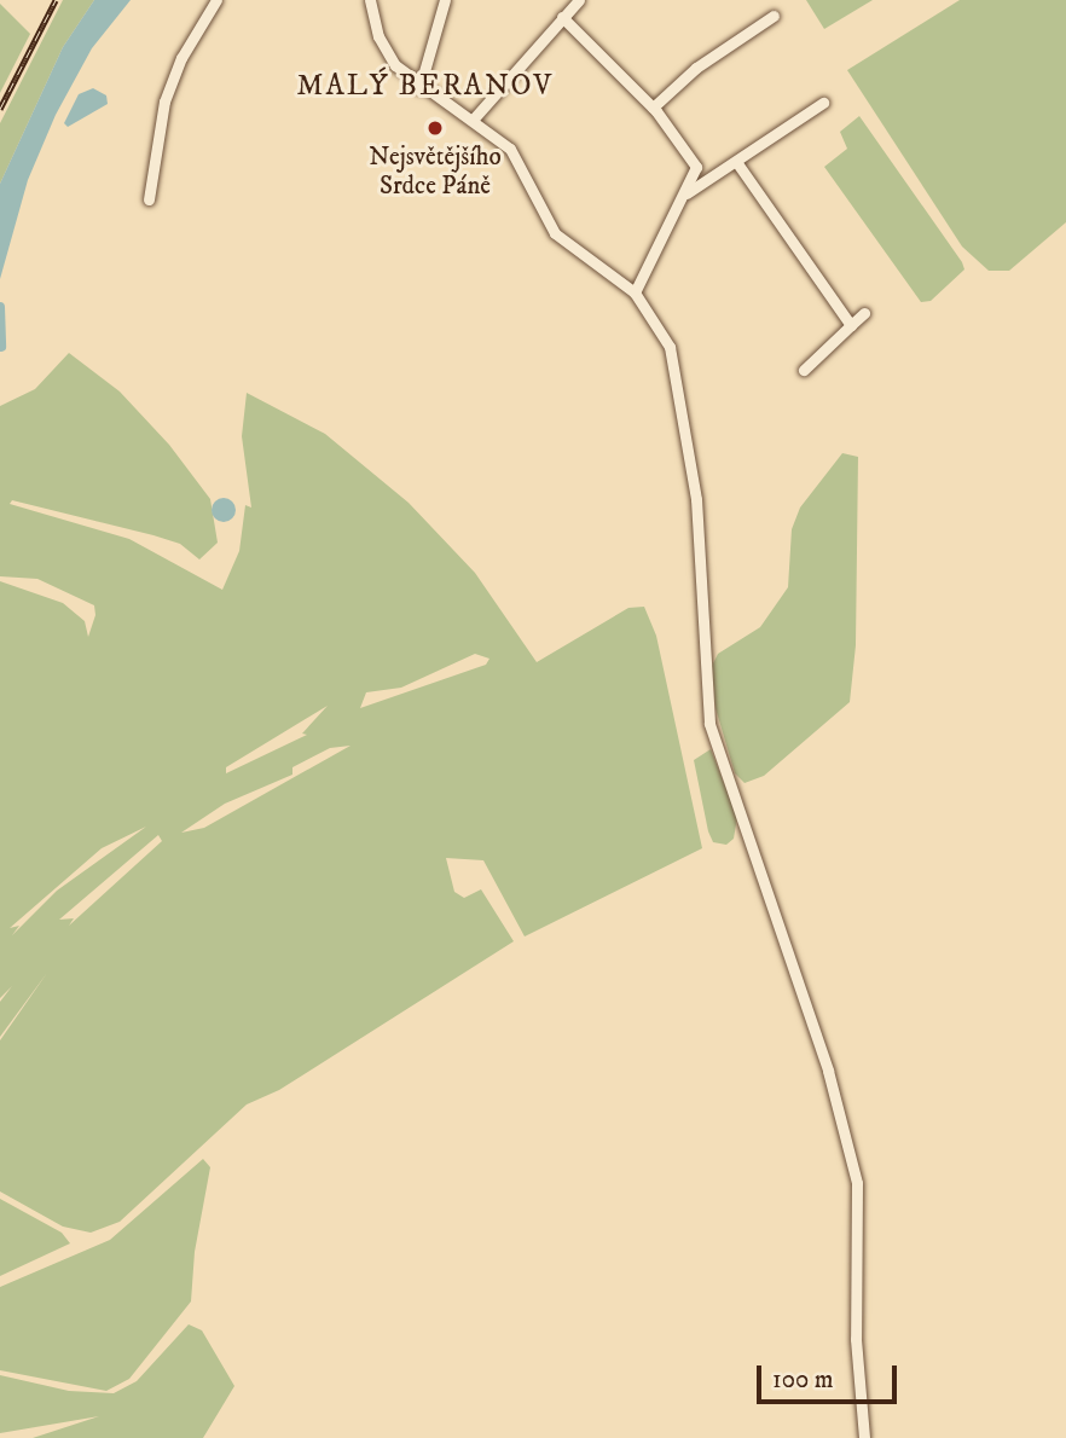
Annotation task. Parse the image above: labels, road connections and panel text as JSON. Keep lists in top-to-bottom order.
{
  "districts": ["MALÝ BERANOV"],
  "places": ["Nejsvětějšího Srdce Páně"],
  "scale_bar": "100 m"
}
